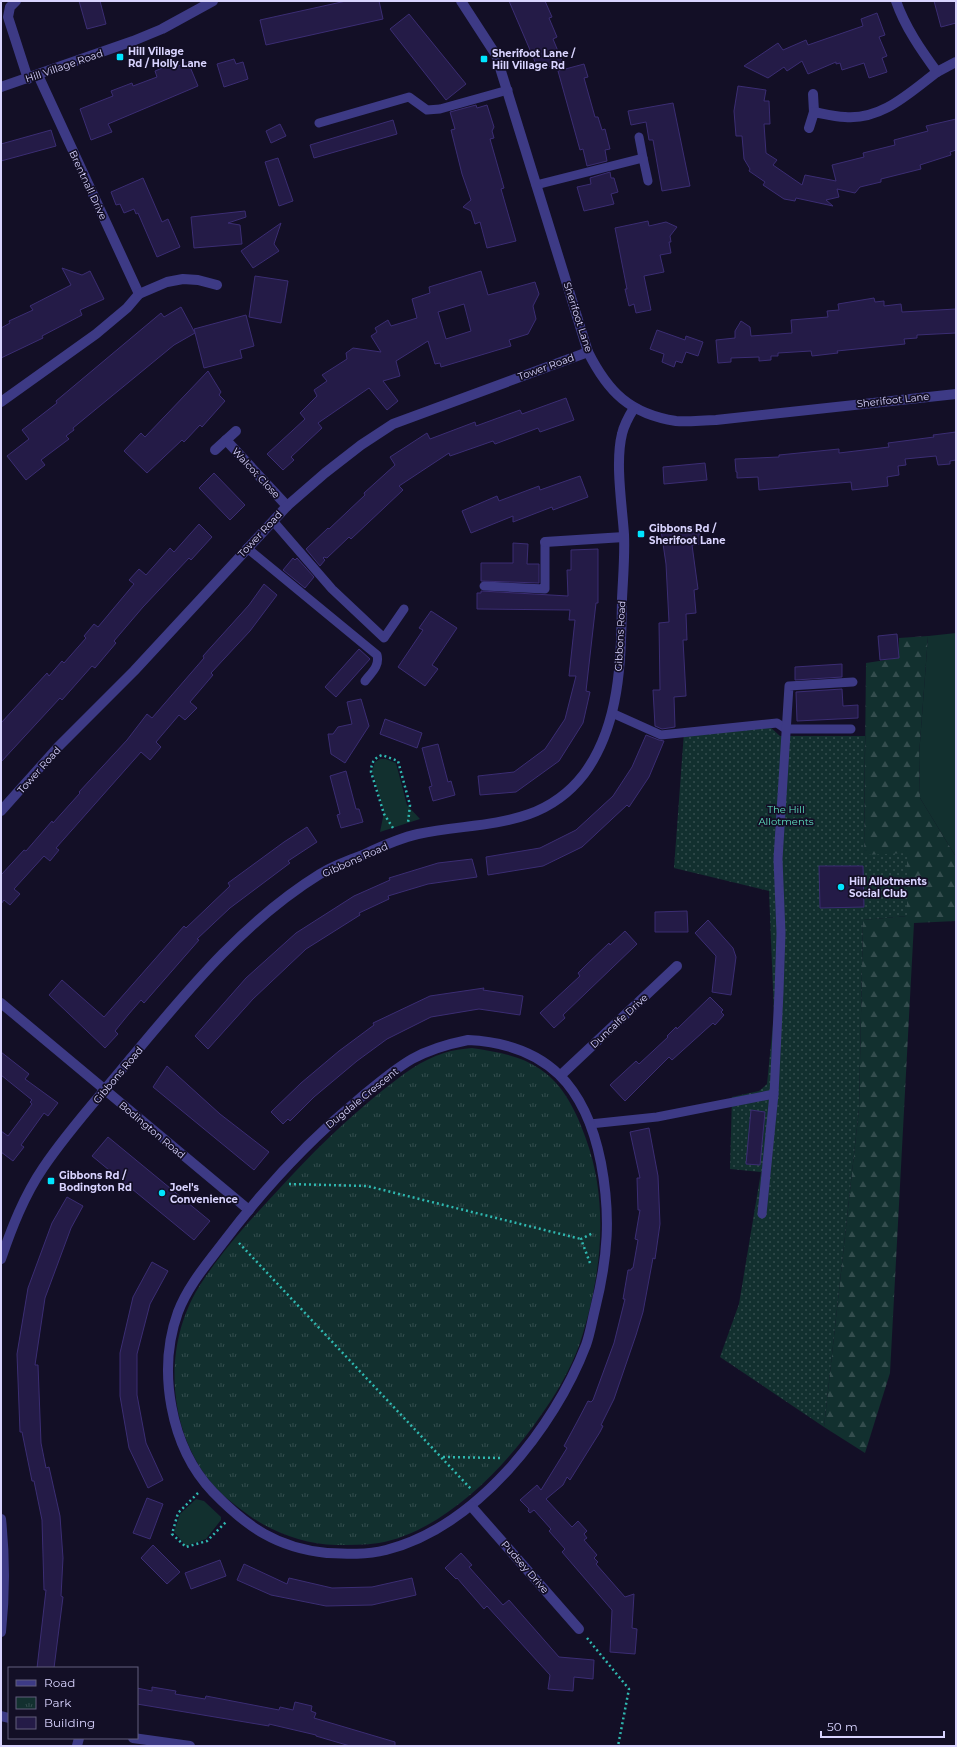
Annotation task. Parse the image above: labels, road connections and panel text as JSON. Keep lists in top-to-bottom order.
{
  "streets": {
    "street": [
      "Hill Village Road",
      "Brentnall Drive",
      "Sherifoot Lane",
      "Tower Road",
      "Walcot Close",
      "Gibbons Road",
      "Duncalfe Drive",
      "Dugdale Crescent",
      "Bodington Road",
      "Pudsey Drive"
    ]
  },
  "crossings": [
    ["Hill Village Road", "Brentnall Drive"],
    ["Sherifoot Lane", "Tower Road"],
    ["Sherifoot Lane", "Gibbons Road"],
    ["Tower Road", "Walcot Close"],
    ["Gibbons Road", "Bodington Road"],
    ["Duncalfe Drive", "Dugdale Crescent"],
    ["Dugdale Crescent", "Bodington Road"],
    ["Dugdale Crescent", "Pudsey Drive"]
  ],
  "parks": ["The Hill Allotments"],
  "places": {
    "transit": [
      "Hill Village Rd / Holly Lane",
      "Sherifoot Lane / Hill Village Rd",
      "Gibbons Rd / Sherifoot Lane",
      "Gibbons Rd / Bodington Rd"
    ],
    "other": ["Hill Allotments Social Club", "Joel's Convenience"]
  },
  "legend": ["Road", "Park", "Building"],
  "scale_bar": "50 m"
}
